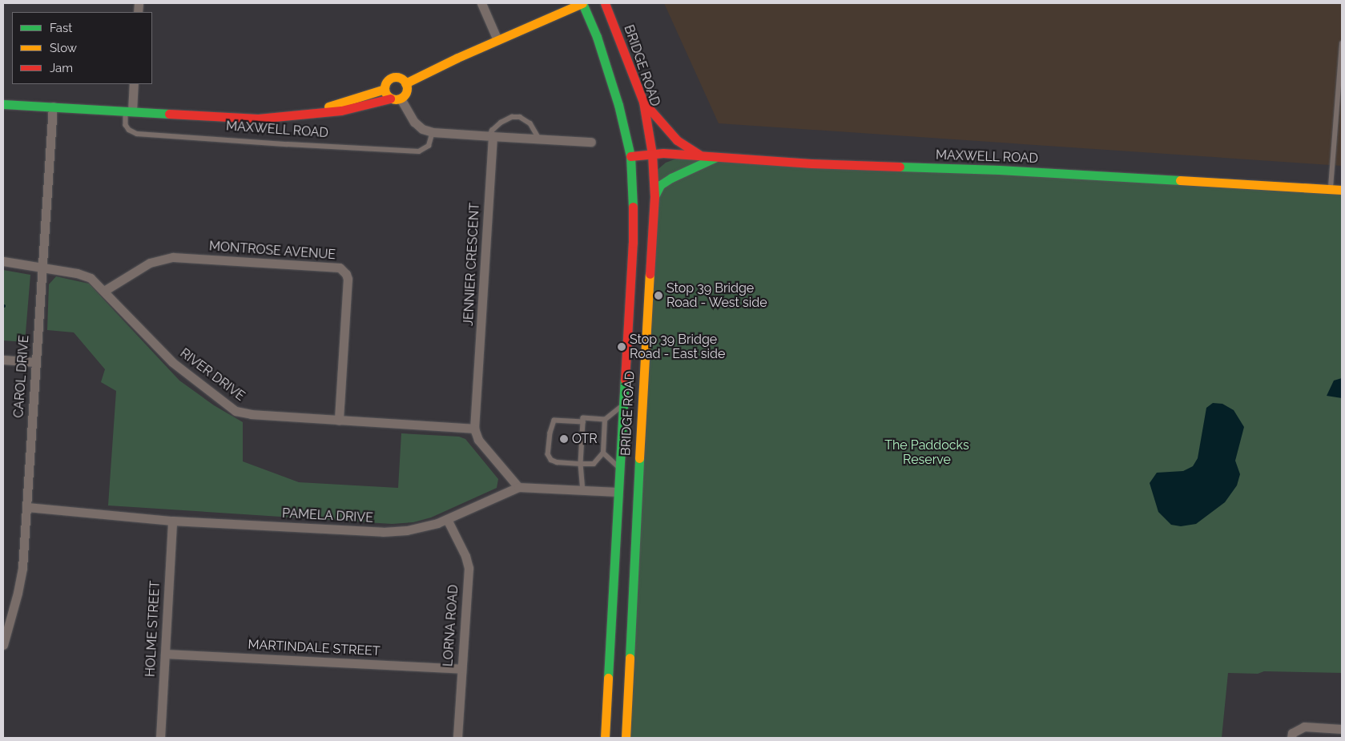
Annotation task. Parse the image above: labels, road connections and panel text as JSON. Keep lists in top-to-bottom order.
{
  "streets": {
    "main road": ["BRIDGE ROAD", "MAXWELL ROAD"],
    "street": [
      "MONTROSE AVENUE",
      "JENNIER CRESCENT",
      "RIVER DRIVE",
      "CAROL DRIVE",
      "PAMELA DRIVE",
      "LORNA ROAD",
      "HOLME STREET",
      "MARTINDALE STREET"
    ]
  },
  "crossings": [
    ["BRIDGE ROAD", "MAXWELL ROAD"],
    ["BRIDGE ROAD", "PAMELA DRIVE"],
    ["MAXWELL ROAD", "CAROL DRIVE"],
    ["MONTROSE AVENUE", "RIVER DRIVE"],
    ["JENNIER CRESCENT", "RIVER DRIVE"],
    ["RIVER DRIVE", "CAROL DRIVE"],
    ["CAROL DRIVE", "PAMELA DRIVE"],
    ["PAMELA DRIVE", "LORNA ROAD"],
    ["PAMELA DRIVE", "HOLME STREET"],
    ["LORNA ROAD", "MARTINDALE STREET"],
    ["HOLME STREET", "MARTINDALE STREET"]
  ],
  "parks": ["The Paddocks Reserve"],
  "places": ["Stop 39 Bridge Road - West side", "Stop 39 Bridge Road - East side", "OTR"],
  "legend": ["Fast", "Slow", "Jam"]
}
